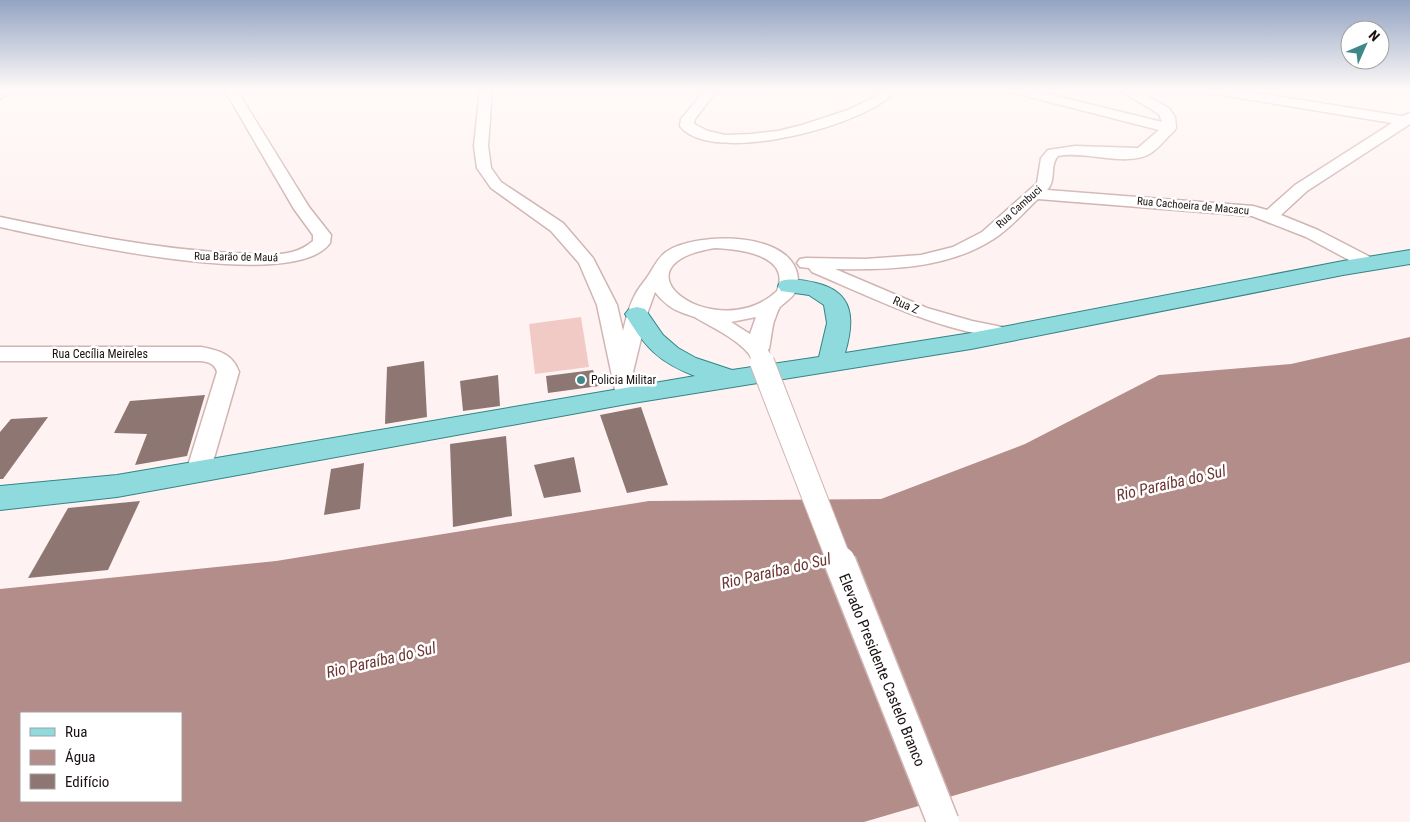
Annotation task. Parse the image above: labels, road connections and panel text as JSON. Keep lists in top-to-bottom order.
{
  "streets": {
    "street": [
      "Rua Cachoeira de Macacu",
      "Rua Cambuci",
      "Rua Barão de Mauá",
      "Rua Z",
      "Rua Cecília Meireles",
      "Elevado Presidente Castelo Branco"
    ]
  },
  "crossings": [
    ["Rua Cachoeira de Macacu", "Rua Cambuci"],
    ["Rua Cambuci", "Rua Z"]
  ],
  "water": ["Rio Paraíba do Sul"],
  "places": ["Policia Militar"],
  "legend": ["Rua", "Água", "Edifício"],
  "north": "top right"
}
